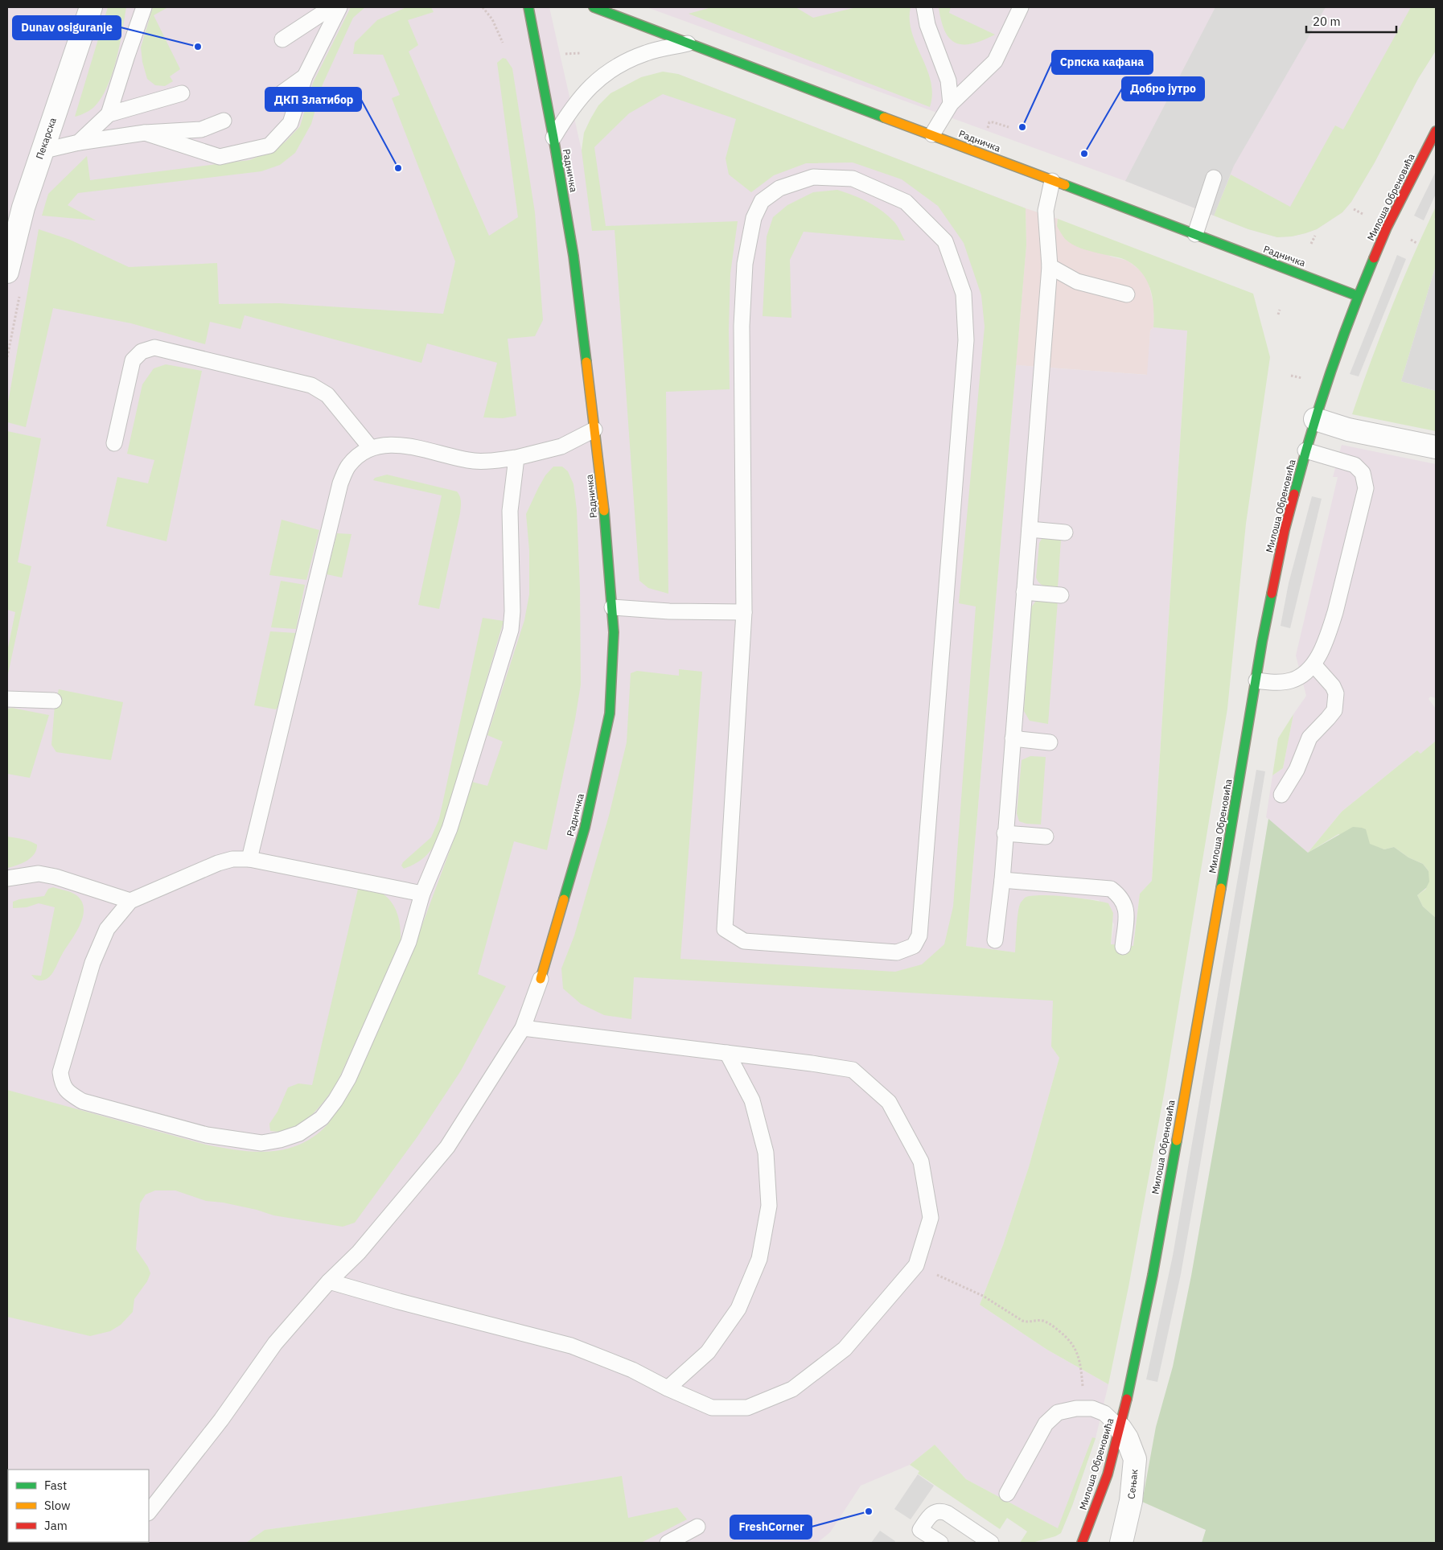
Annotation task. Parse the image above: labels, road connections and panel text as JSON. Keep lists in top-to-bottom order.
{
  "streets": {
    "street": [
      "Пекарска",
      "Радничка",
      "Милоша Обреновића",
      "Сењак"
    ]
  },
  "crossings": [
    ["Радничка", "Милоша Обреновића"],
    ["Милоша Обреновића", "Сењак"]
  ],
  "places": [
    "Dunav osiguranje",
    "Српска кафана",
    "Добро јутро",
    "ДКП Златибор",
    "FreshCorner"
  ],
  "legend": ["Fast", "Slow", "Jam"],
  "scale_bar": "20 m"
}
